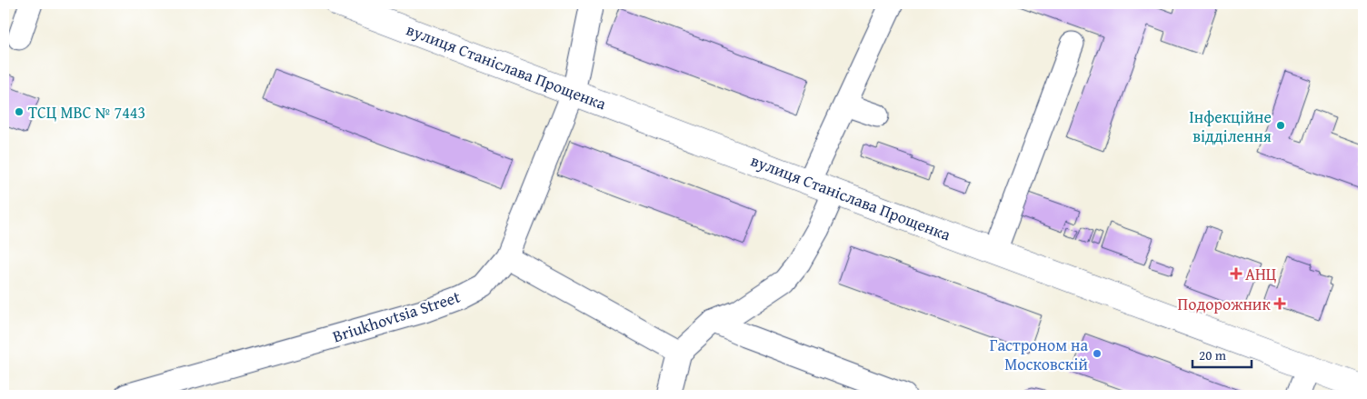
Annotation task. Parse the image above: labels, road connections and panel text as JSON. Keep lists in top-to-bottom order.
{
  "streets": {
    "main road": ["вулиця Станіслава Прощенка"],
    "street": ["Briukhovtsia Street"]
  },
  "crossings": [
    ["вулиця Станіслава Прощенка", "Briukhovtsia Street"]
  ],
  "places": {
    "other": ["ТСЦ МВС № 7443", "Інфекційне відділення", "Гастроном на Московскій"],
    "health": ["АНЦ", "Подорожник"]
  },
  "scale_bar": "20 m"
}
